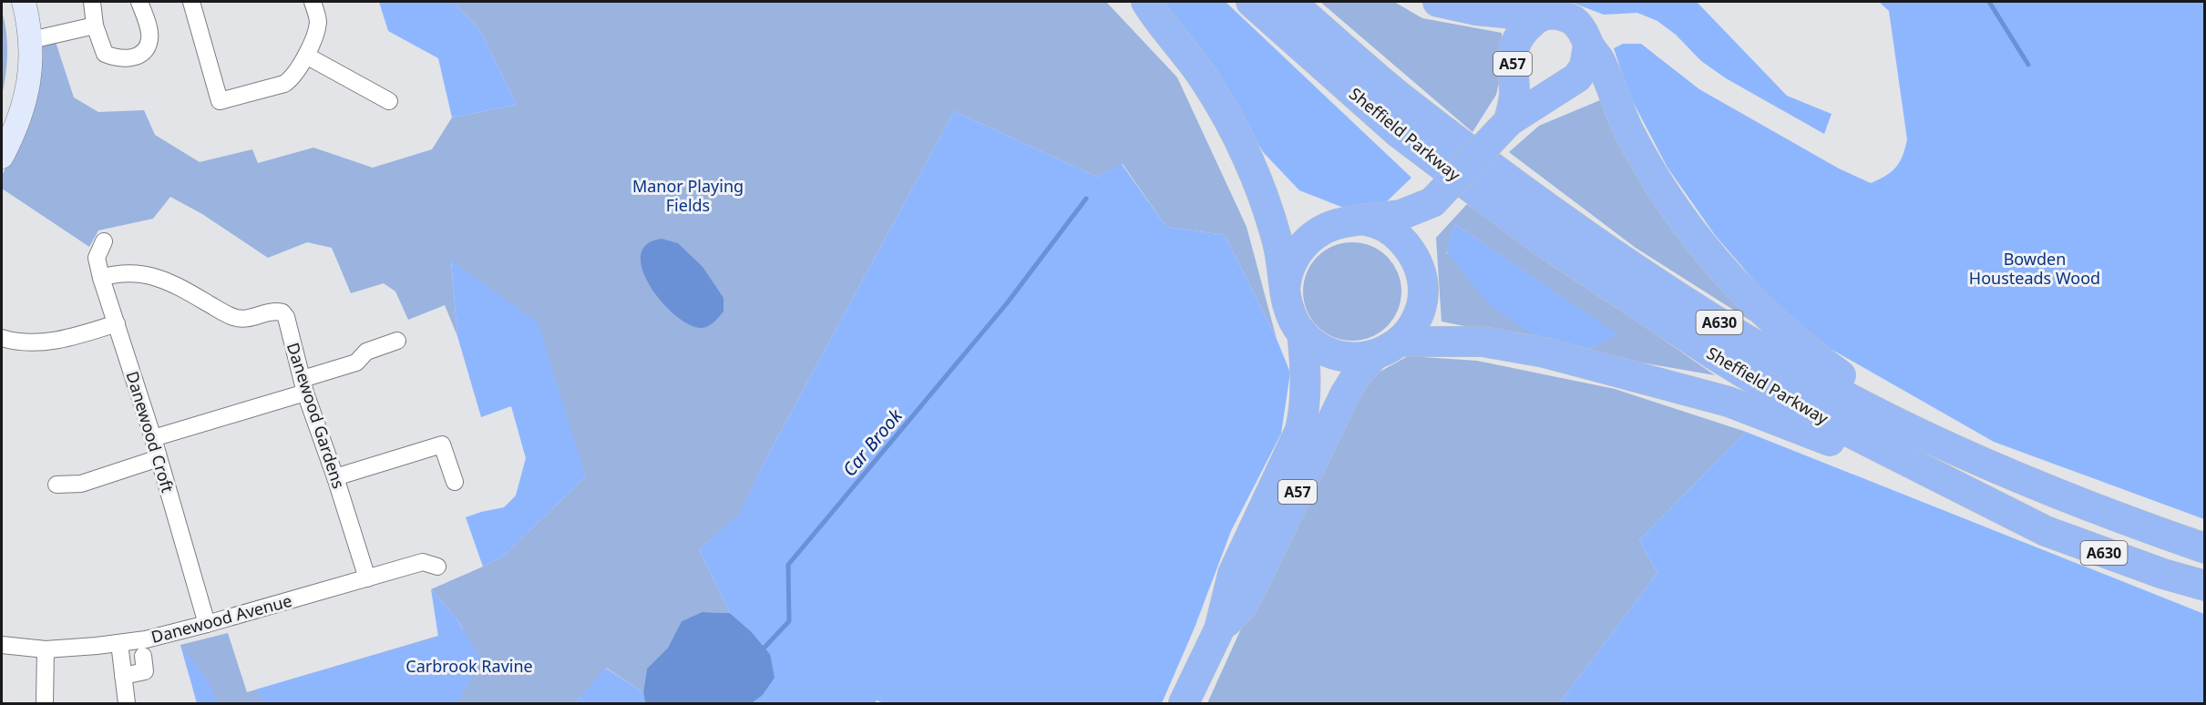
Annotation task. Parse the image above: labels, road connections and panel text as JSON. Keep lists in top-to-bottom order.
{
  "streets": {
    "highway": ["A57", "Sheffield Parkway", "A630"],
    "street": ["Danewood Gardens", "Danewood Croft", "Danewood Avenue"]
  },
  "crossings": [
    ["Danewood Gardens", "Danewood Croft"],
    ["Danewood Gardens", "Danewood Avenue"],
    ["Danewood Croft", "Danewood Avenue"]
  ],
  "water": ["Car Brook"],
  "parks": ["Manor Playing Fields", "Bowden Housteads Wood", "Carbrook Ravine"]
}
